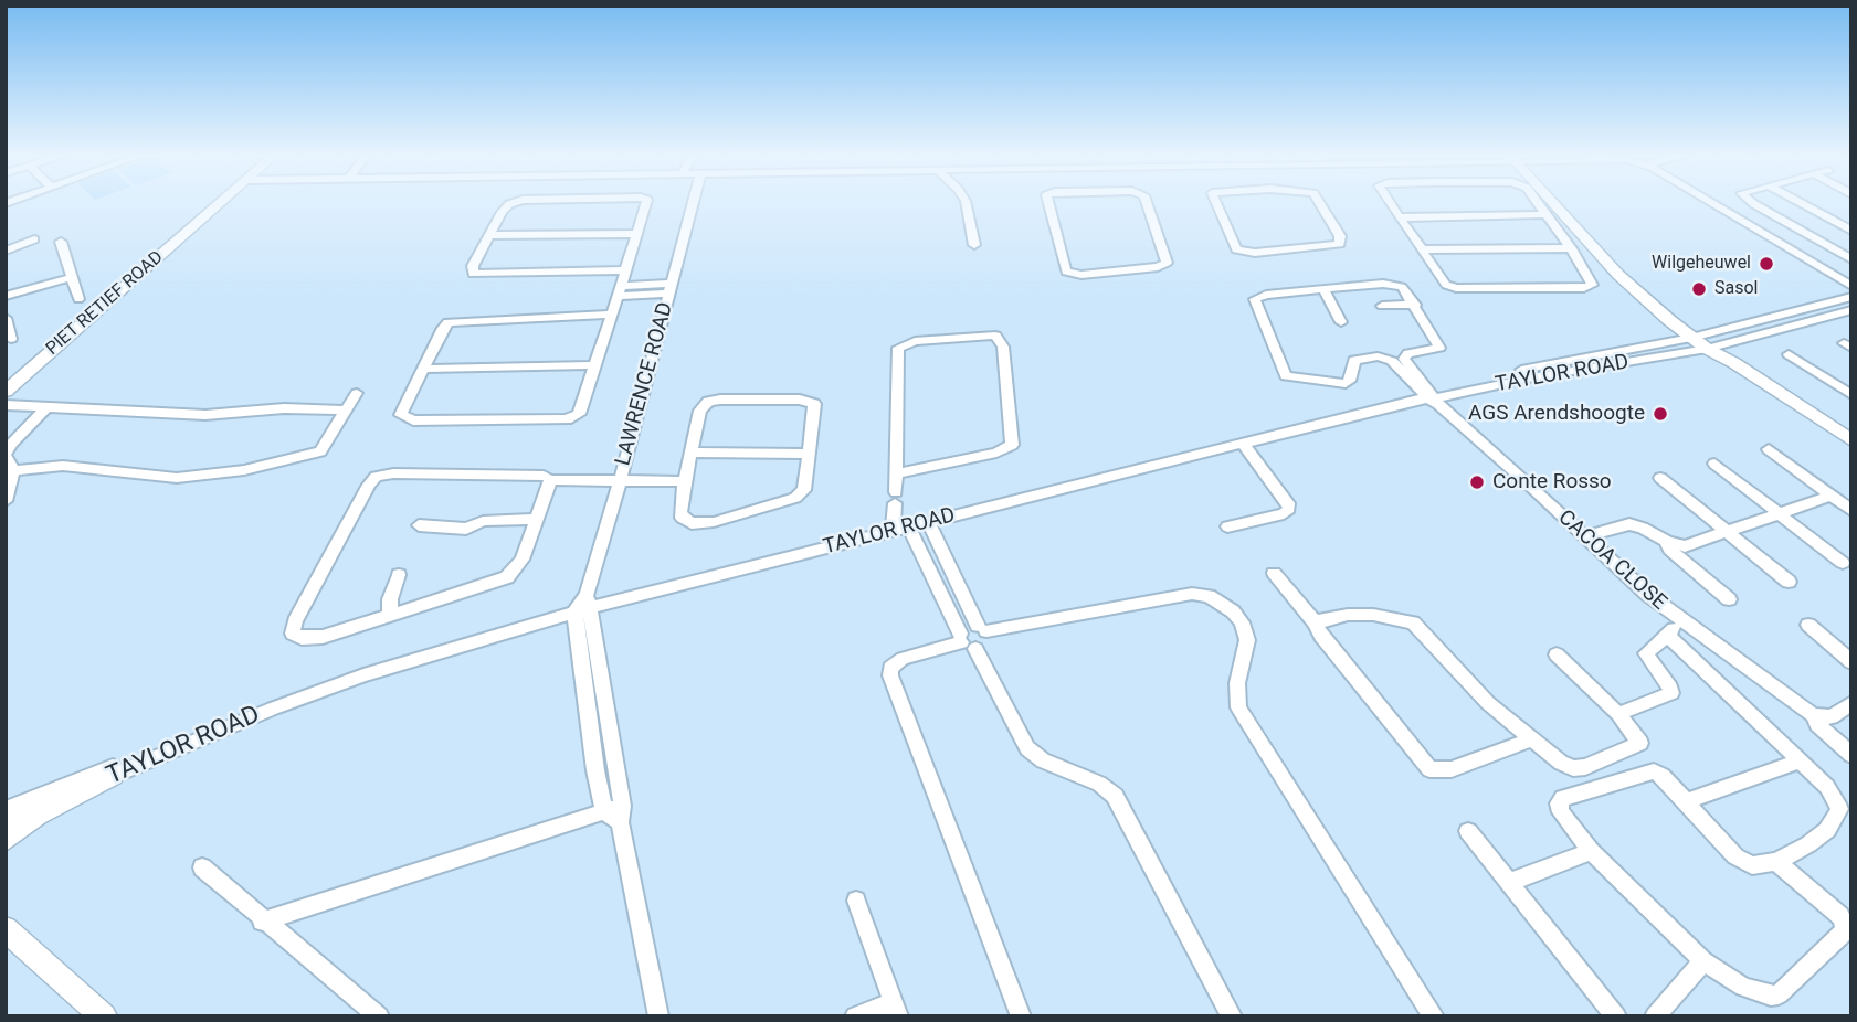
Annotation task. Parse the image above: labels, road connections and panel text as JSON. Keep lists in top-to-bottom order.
{
  "streets": {
    "street": [
      "PIET RETIEF ROAD",
      "TAYLOR ROAD",
      "LAWRENCE ROAD",
      "CACOA CLOSE"
    ]
  },
  "crossings": [
    ["TAYLOR ROAD", "LAWRENCE ROAD"],
    ["TAYLOR ROAD", "CACOA CLOSE"]
  ],
  "places": [
    "Wilgeheuwel",
    "Sasol",
    "AGS Arendshoogte",
    "Conte Rosso"
  ]
}
